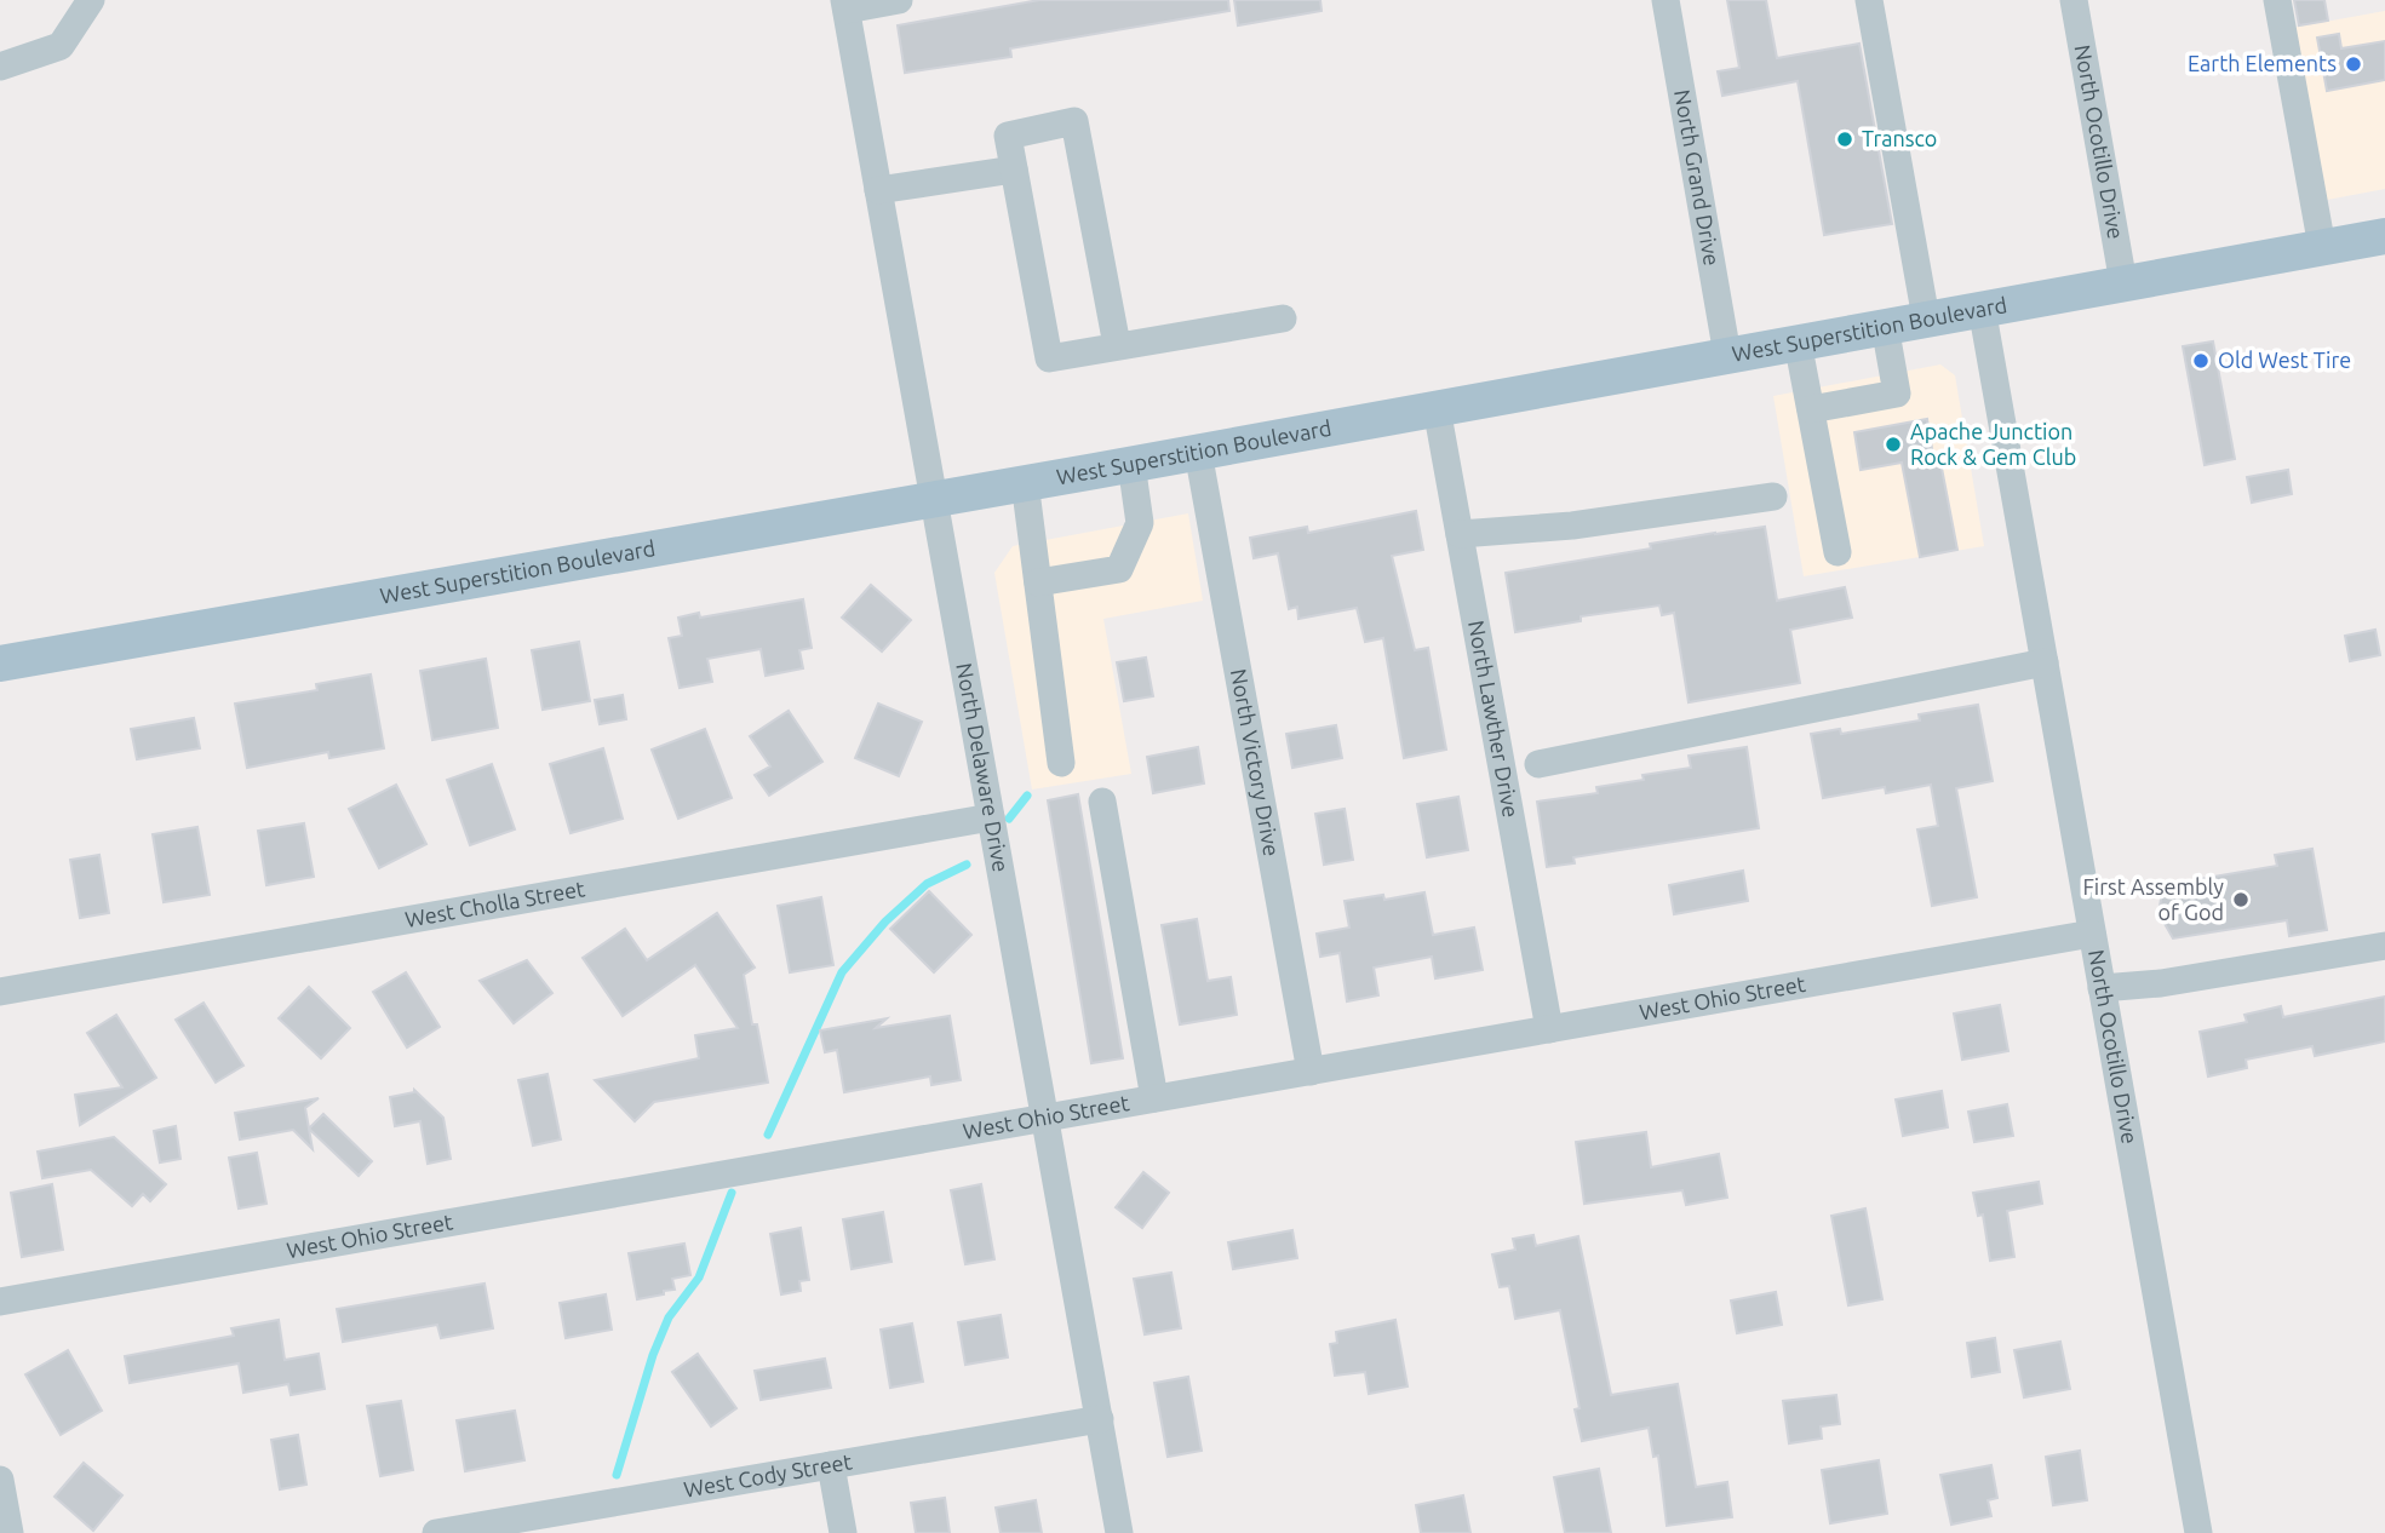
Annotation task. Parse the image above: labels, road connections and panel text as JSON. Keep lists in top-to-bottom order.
{
  "streets": {
    "main road": ["West Superstition Boulevard"],
    "street": [
      "North Ocotillo Drive",
      "North Grand Drive",
      "North Lawther Drive",
      "North Victory Drive",
      "North Delaware Drive",
      "West Cholla Street",
      "West Ohio Street",
      "West Cody Street"
    ]
  },
  "crossings": [
    ["North Ocotillo Drive", "West Superstition Boulevard"],
    ["North Ocotillo Drive", "West Ohio Street"],
    ["North Grand Drive", "West Superstition Boulevard"],
    ["West Superstition Boulevard", "North Lawther Drive"],
    ["West Superstition Boulevard", "North Victory Drive"],
    ["West Superstition Boulevard", "North Delaware Drive"],
    ["North Lawther Drive", "West Ohio Street"],
    ["North Victory Drive", "West Ohio Street"],
    ["North Delaware Drive", "West Cholla Street"],
    ["North Delaware Drive", "West Ohio Street"],
    ["North Delaware Drive", "West Cody Street"]
  ],
  "places": [
    "Earth Elements",
    "Transco",
    "Old West Tire",
    "Apache Junction Rock & Gem Club",
    "First Assembly of God"
  ]
}
